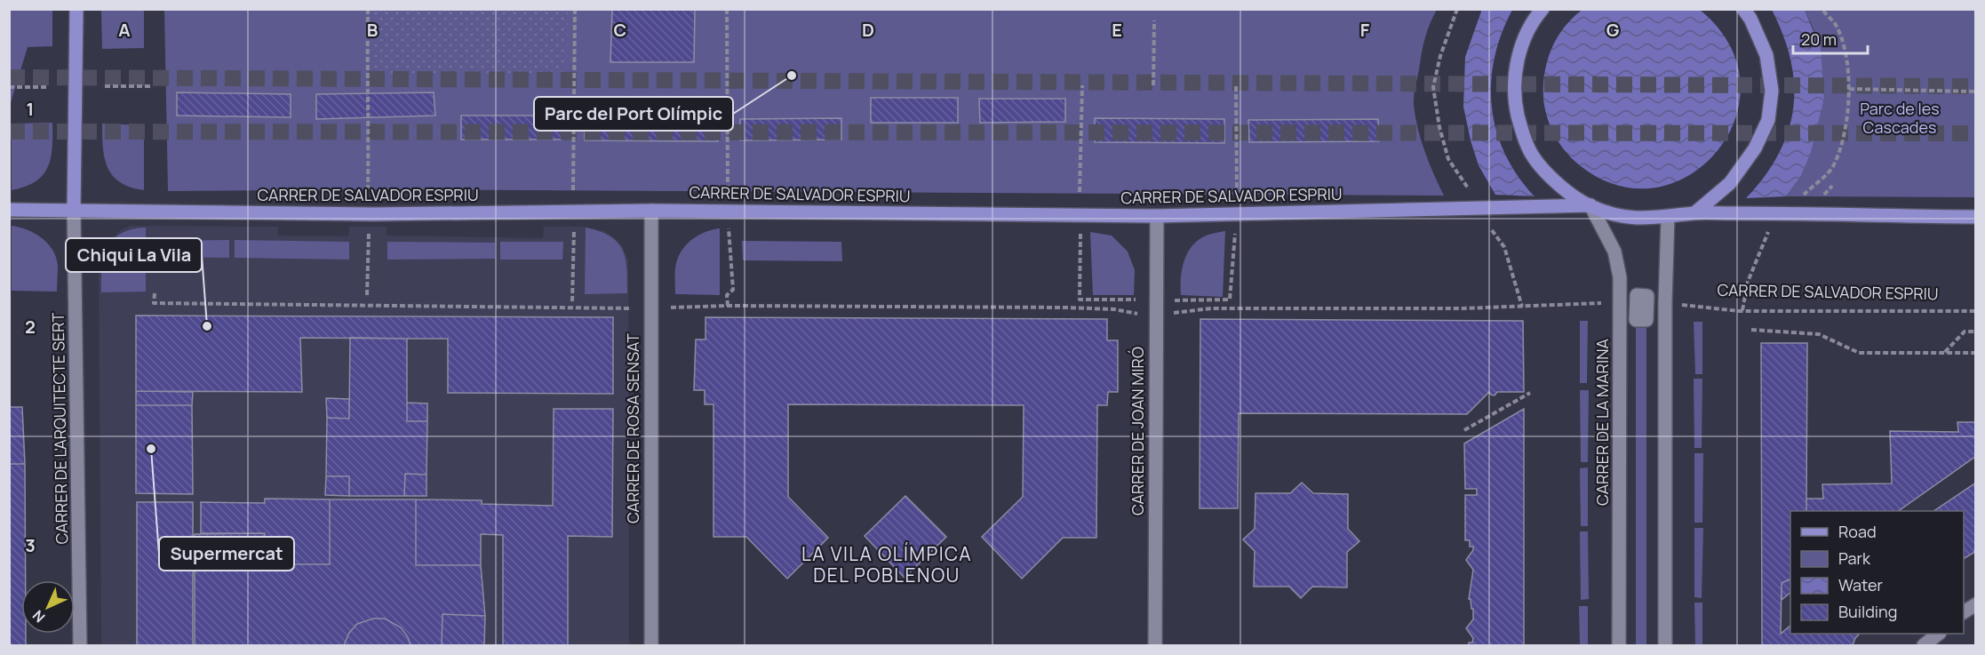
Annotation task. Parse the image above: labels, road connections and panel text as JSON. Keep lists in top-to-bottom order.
{
  "streets": {
    "main road": ["CARRER DE SALVADOR ESPRIU"],
    "street": [
      "CARRER DE LA MARINA",
      "CARRER DE L'ARQUITECTE SERT",
      "CARRER DE ROSA SENSAT",
      "CARRER DE JOAN MIRÓ"
    ]
  },
  "crossings": [
    ["CARRER DE SALVADOR ESPRIU", "CARRER DE LA MARINA"],
    ["CARRER DE SALVADOR ESPRIU", "CARRER DE L'ARQUITECTE SERT"],
    ["CARRER DE SALVADOR ESPRIU", "CARRER DE ROSA SENSAT"],
    ["CARRER DE SALVADOR ESPRIU", "CARRER DE JOAN MIRÓ"]
  ],
  "districts": ["LA VILA OLÍMPICA DEL POBLENOU"],
  "parks": ["Parc de les Cascades"],
  "places": ["Parc del Port Olímpic", "Chiqui La Vila", "Supermercat"],
  "legend": [
    "Road",
    "Park",
    "Water",
    "Building"
  ],
  "scale_bar": "20 m",
  "north": "bottom left",
  "grid": {
    "columns": [
      "A",
      "B",
      "C",
      "D",
      "E",
      "F",
      "G"
    ],
    "rows": ["1", "2", "3"]
  }
}
